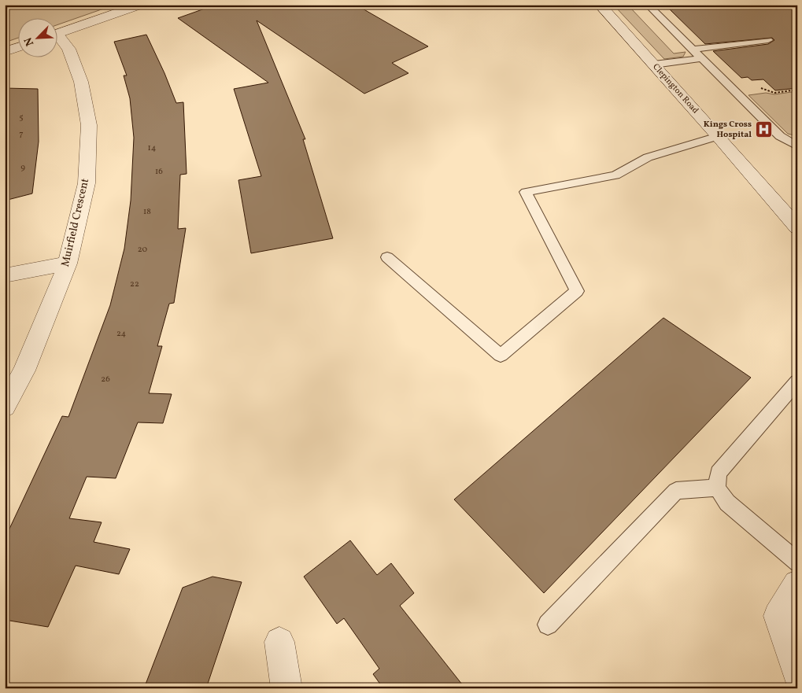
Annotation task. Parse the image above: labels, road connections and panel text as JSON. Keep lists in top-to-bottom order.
{
  "streets": {
    "street": ["Clepington Road", "Muirfield Crescent"]
  },
  "places": {
    "hospital": ["Kings Cross Hospital"]
  },
  "house_numbers": [
    "5",
    "7",
    "14",
    "9",
    "16",
    "18",
    "20",
    "22",
    "24",
    "26"
  ],
  "north": "bottom left"
}
